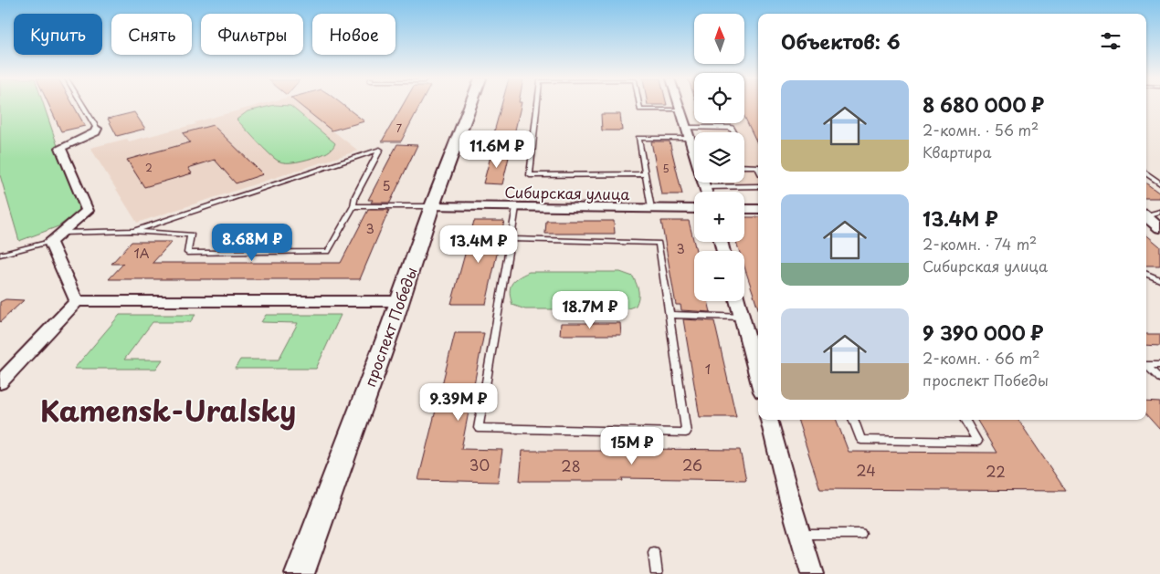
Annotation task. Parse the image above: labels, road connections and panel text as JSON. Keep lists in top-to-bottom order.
{
  "streets": {
    "main road": ["проспект Победы"],
    "street": ["Сибирская улица"]
  },
  "crossings": [
    ["Сибирская улица", "проспект Победы"]
  ],
  "districts": ["Kamensk-Uralsky"],
  "house_numbers": [
    "7",
    "2",
    "5",
    "5",
    "3",
    "3",
    "1А",
    "1",
    "30",
    "26",
    "28",
    "24",
    "22"
  ],
  "north": "top",
  "page": {
    "map_buttons": ["+", "−"],
    "chip": [
      "Купить",
      "Снять",
      "Фильтры",
      "Новое"
    ],
    "heading": "Объектов: 6",
    "list": [
      {
        "name": "8 680 000 ₽",
        "note": "2-комн. · 56 m² · Квартира"
      },
      {
        "name": "13.4M ₽",
        "note": "2-комн. · 74 m² · Сибирская улица"
      },
      {
        "name": "9 390 000 ₽",
        "note": "2-комн. · 66 m² · проспект Победы"
      }
    ],
    "price": [
      "11.6M ₽",
      "8.68M ₽",
      "13.4M ₽",
      "18.7M ₽",
      "9.39M ₽",
      "15M ₽"
    ]
  }
}
